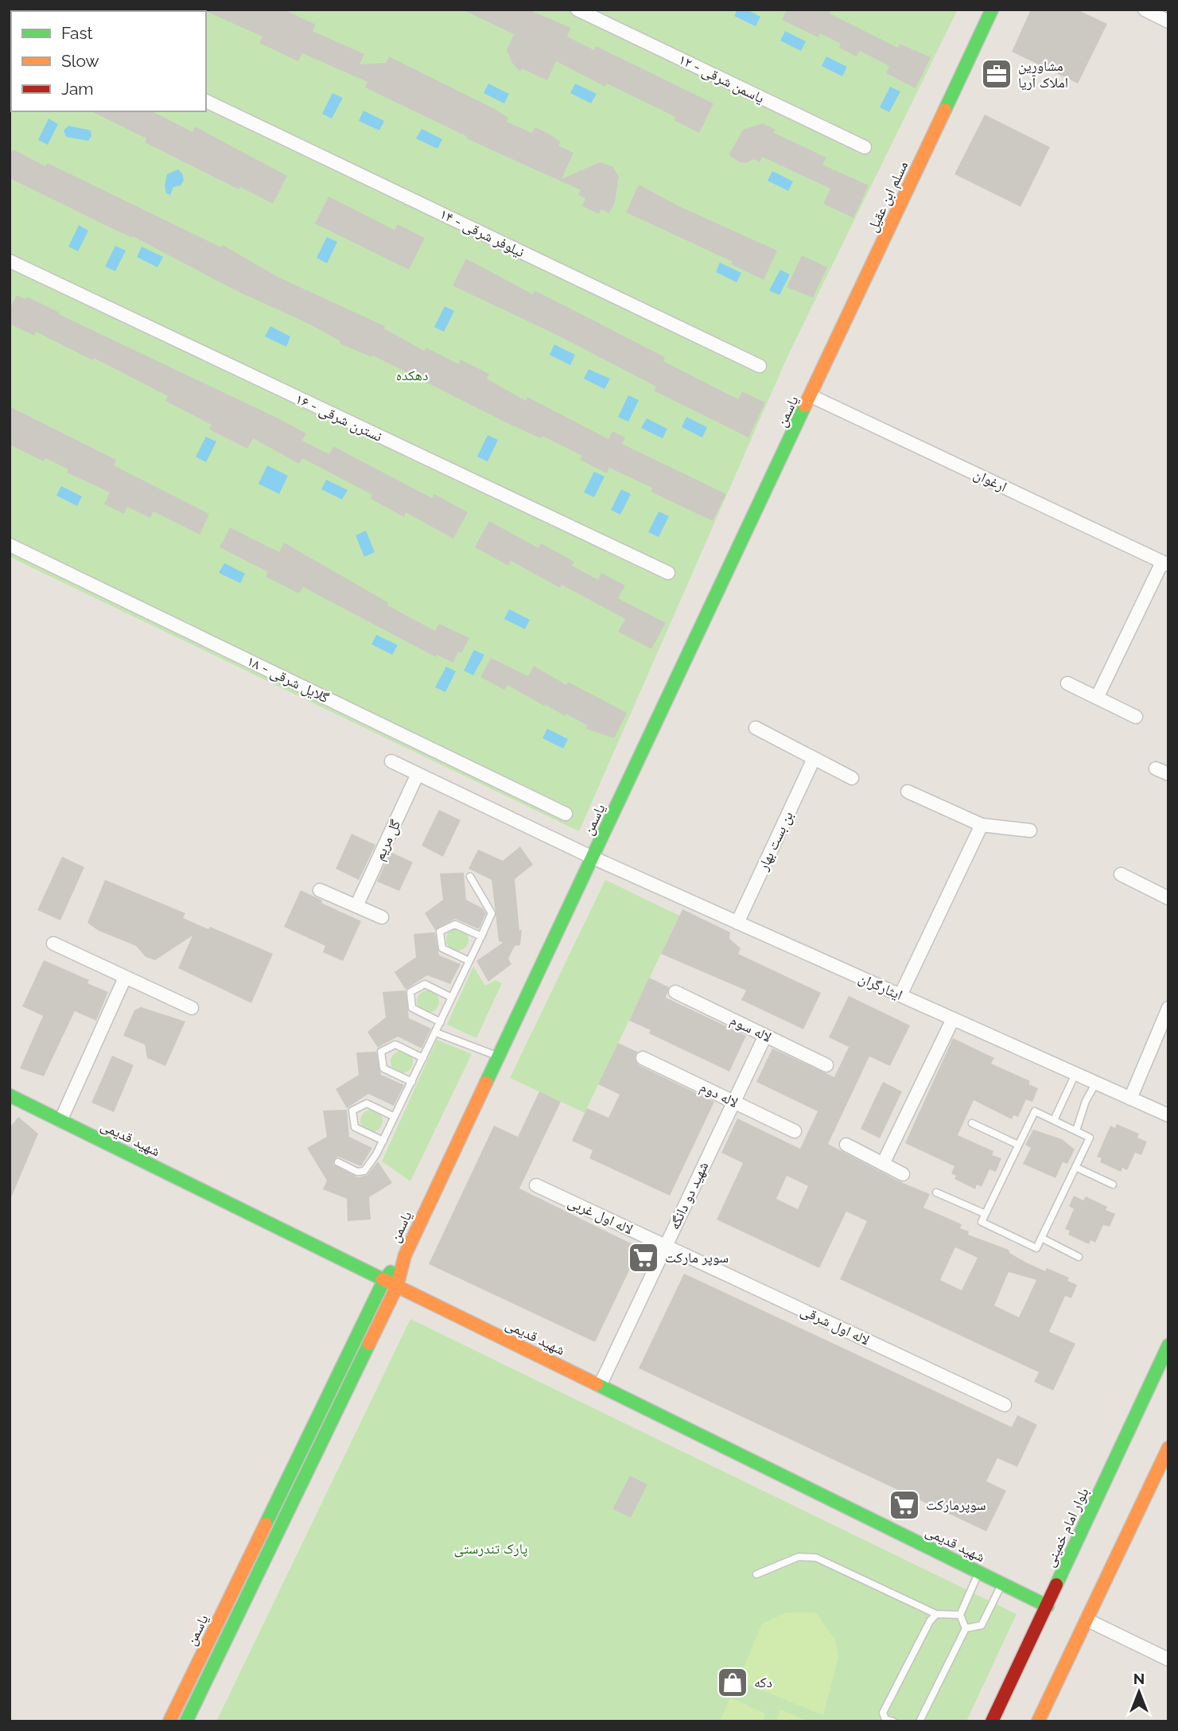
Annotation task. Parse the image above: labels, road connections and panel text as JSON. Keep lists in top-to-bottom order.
{
  "streets": {
    "street": [
      "یاسمن شرقی - ۱۲",
      "مسلم ابن عقیل",
      "نیلوفر شرقی - ۱۴",
      "یاسمن",
      "نسترن شرقی - ۱۶",
      "ارغوان",
      "گلایل شرقی - ۱۸",
      "گل مریم",
      "بن بست بهار",
      "ایثارگران",
      "لاله سوم",
      "لاله دوم",
      "شهید قدیمی",
      "شهید دو دانگه",
      "لاله اول غربی",
      "لاله اول شرقی",
      "بلوار امام خمینی"
    ]
  },
  "crossings": [
    ["مسلم ابن عقیل", "یاسمن"],
    ["مسلم ابن عقیل", "ارغوان"],
    ["یاسمن", "ارغوان"],
    ["یاسمن", "ایثارگران"],
    ["یاسمن", "شهید قدیمی"],
    ["گل مریم", "ایثارگران"],
    ["بن بست بهار", "ایثارگران"],
    ["لاله سوم", "شهید دو دانگه"],
    ["لاله دوم", "شهید دو دانگه"],
    ["شهید قدیمی", "شهید دو دانگه"],
    ["شهید قدیمی", "بلوار امام خمینی"],
    ["شهید دو دانگه", "لاله اول غربی"],
    ["شهید دو دانگه", "لاله اول شرقی"],
    ["لاله اول غربی", "لاله اول شرقی"]
  ],
  "parks": ["دهکده", "پارک تندرستی"],
  "places": {
    "office": ["مشاورین املاک آریا"],
    "supermarket": ["سوپر مارکت", "سوپرمارکت"],
    "shop": ["دکه"]
  },
  "legend": ["Fast", "Slow", "Jam"],
  "north": "top"
}
